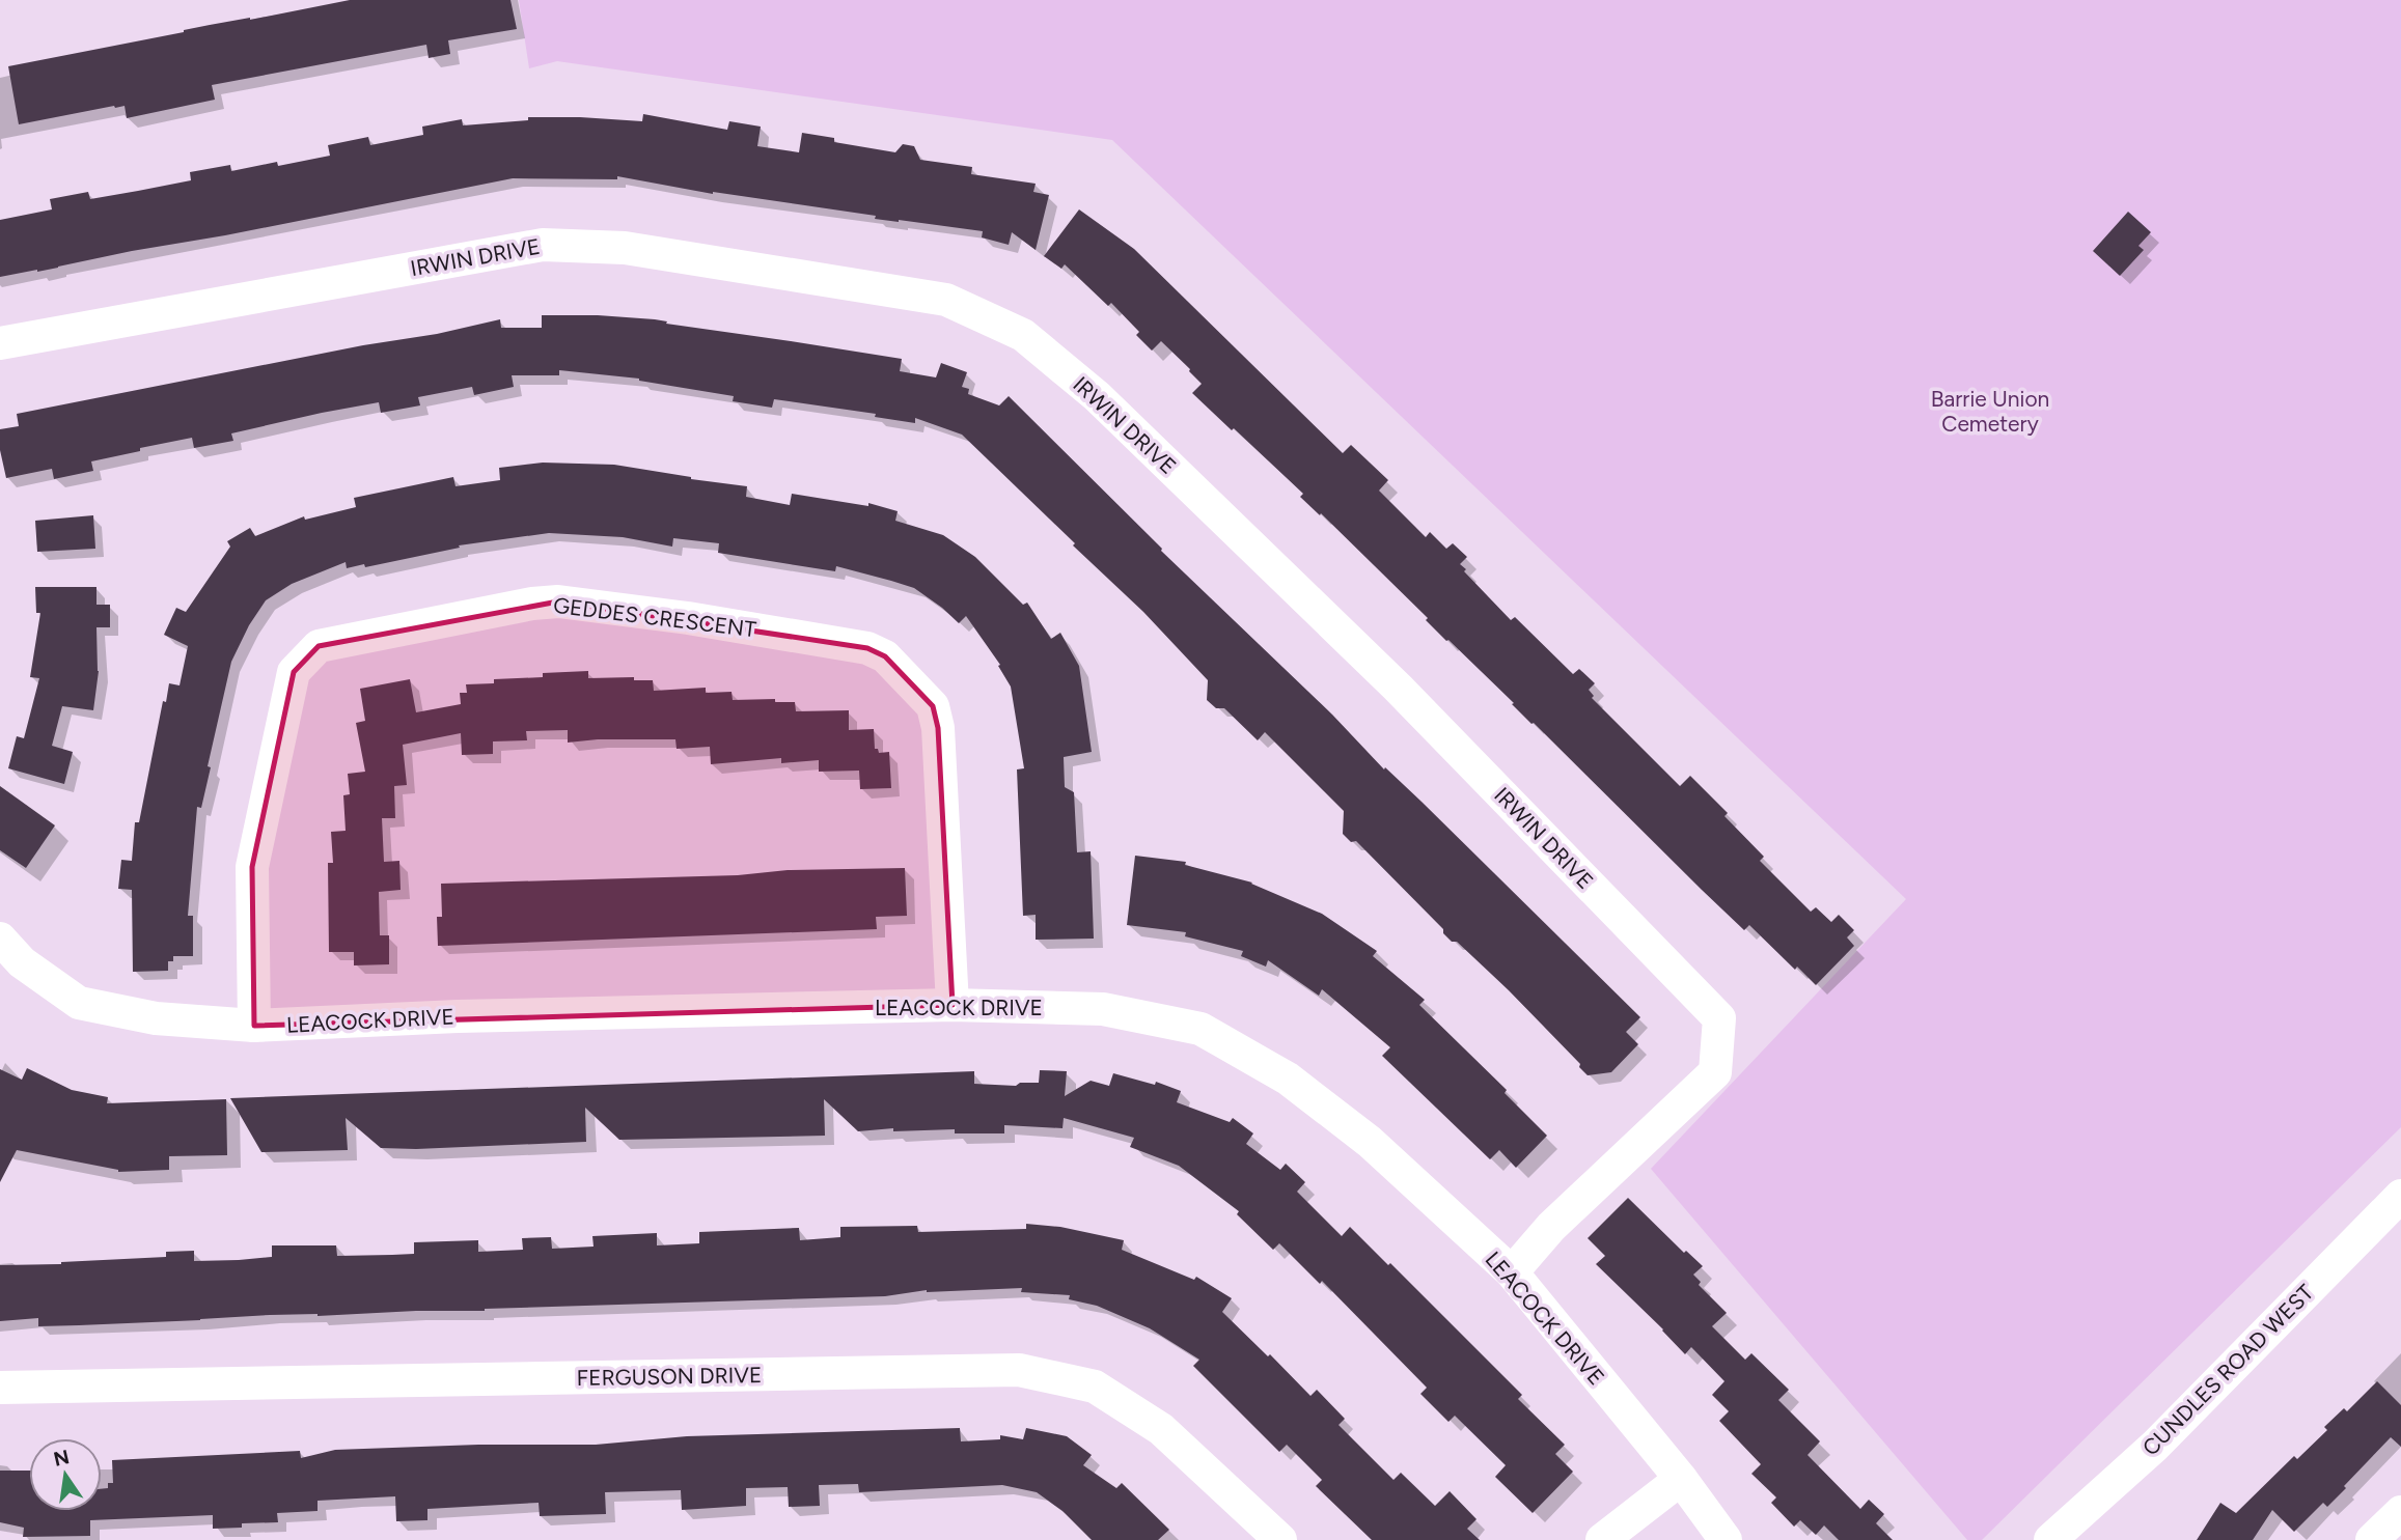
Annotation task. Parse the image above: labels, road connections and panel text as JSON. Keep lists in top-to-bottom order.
{
  "streets": {
    "street": [
      "IRWIN DRIVE",
      "GEDDES CRESCENT",
      "LEACOCK DRIVE",
      "CUNDLES ROAD WEST",
      "FERGUSON DRIVE"
    ]
  },
  "crossings": [
    ["IRWIN DRIVE", "LEACOCK DRIVE"],
    ["GEDDES CRESCENT", "LEACOCK DRIVE"]
  ],
  "parks": ["Barrie Union Cemetery"],
  "north": "top"
}
